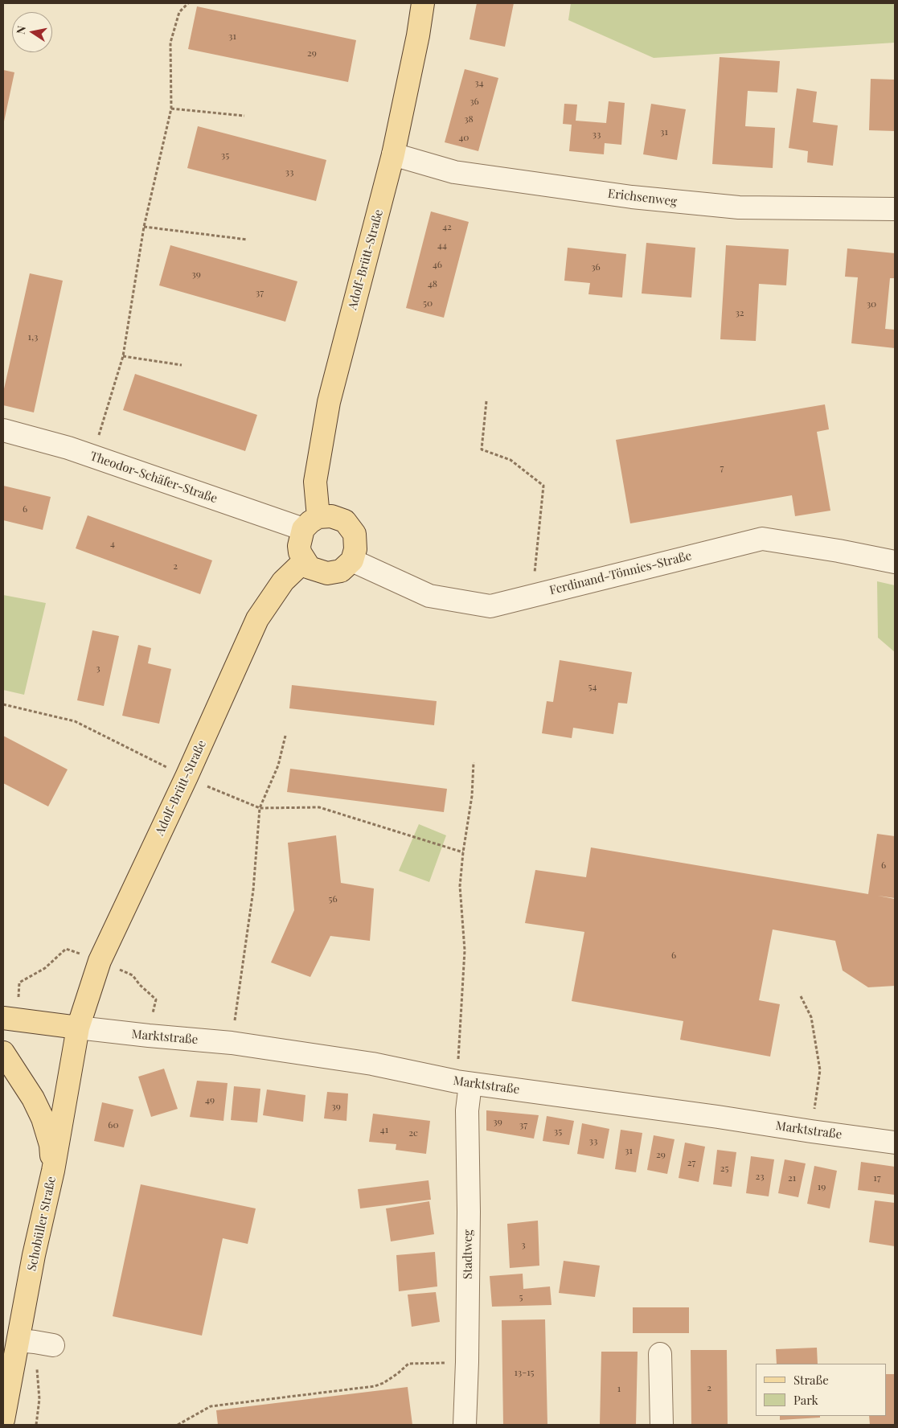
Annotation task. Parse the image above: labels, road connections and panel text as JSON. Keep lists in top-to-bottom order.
{
  "streets": {
    "main road": ["Adolf-Brütt-Straße", "Schobüller Straße"],
    "street": [
      "Erichsenweg",
      "Theodor-Schäfer-Straße",
      "Ferdinand-Tönnies-Straße",
      "Marktstraße",
      "Stadtweg"
    ]
  },
  "crossings": [
    ["Erichsenweg", "Adolf-Brütt-Straße"],
    ["Adolf-Brütt-Straße", "Theodor-Schäfer-Straße"],
    ["Adolf-Brütt-Straße", "Ferdinand-Tönnies-Straße"],
    ["Adolf-Brütt-Straße", "Marktstraße"],
    ["Adolf-Brütt-Straße", "Schobüller Straße"],
    ["Theodor-Schäfer-Straße", "Ferdinand-Tönnies-Straße"],
    ["Marktstraße", "Schobüller Straße"],
    ["Marktstraße", "Stadtweg"]
  ],
  "house_numbers": [
    "31",
    "29",
    "34",
    "36",
    "38",
    "31",
    "33",
    "40",
    "35",
    "33",
    "42",
    "44",
    "46",
    "36",
    "39",
    "48",
    "37",
    "50",
    "30",
    "32",
    "1,3",
    "7",
    "6",
    "4",
    "2",
    "3",
    "54",
    "6",
    "56",
    "6",
    "49",
    "39",
    "39",
    "60",
    "37",
    "41",
    "35",
    "2c",
    "33",
    "31",
    "29",
    "27",
    "25",
    "23",
    "21",
    "17",
    "19",
    "3",
    "5",
    "13-15",
    "2",
    "1"
  ],
  "legend": ["Straße", "Park"],
  "north": "left"
}
